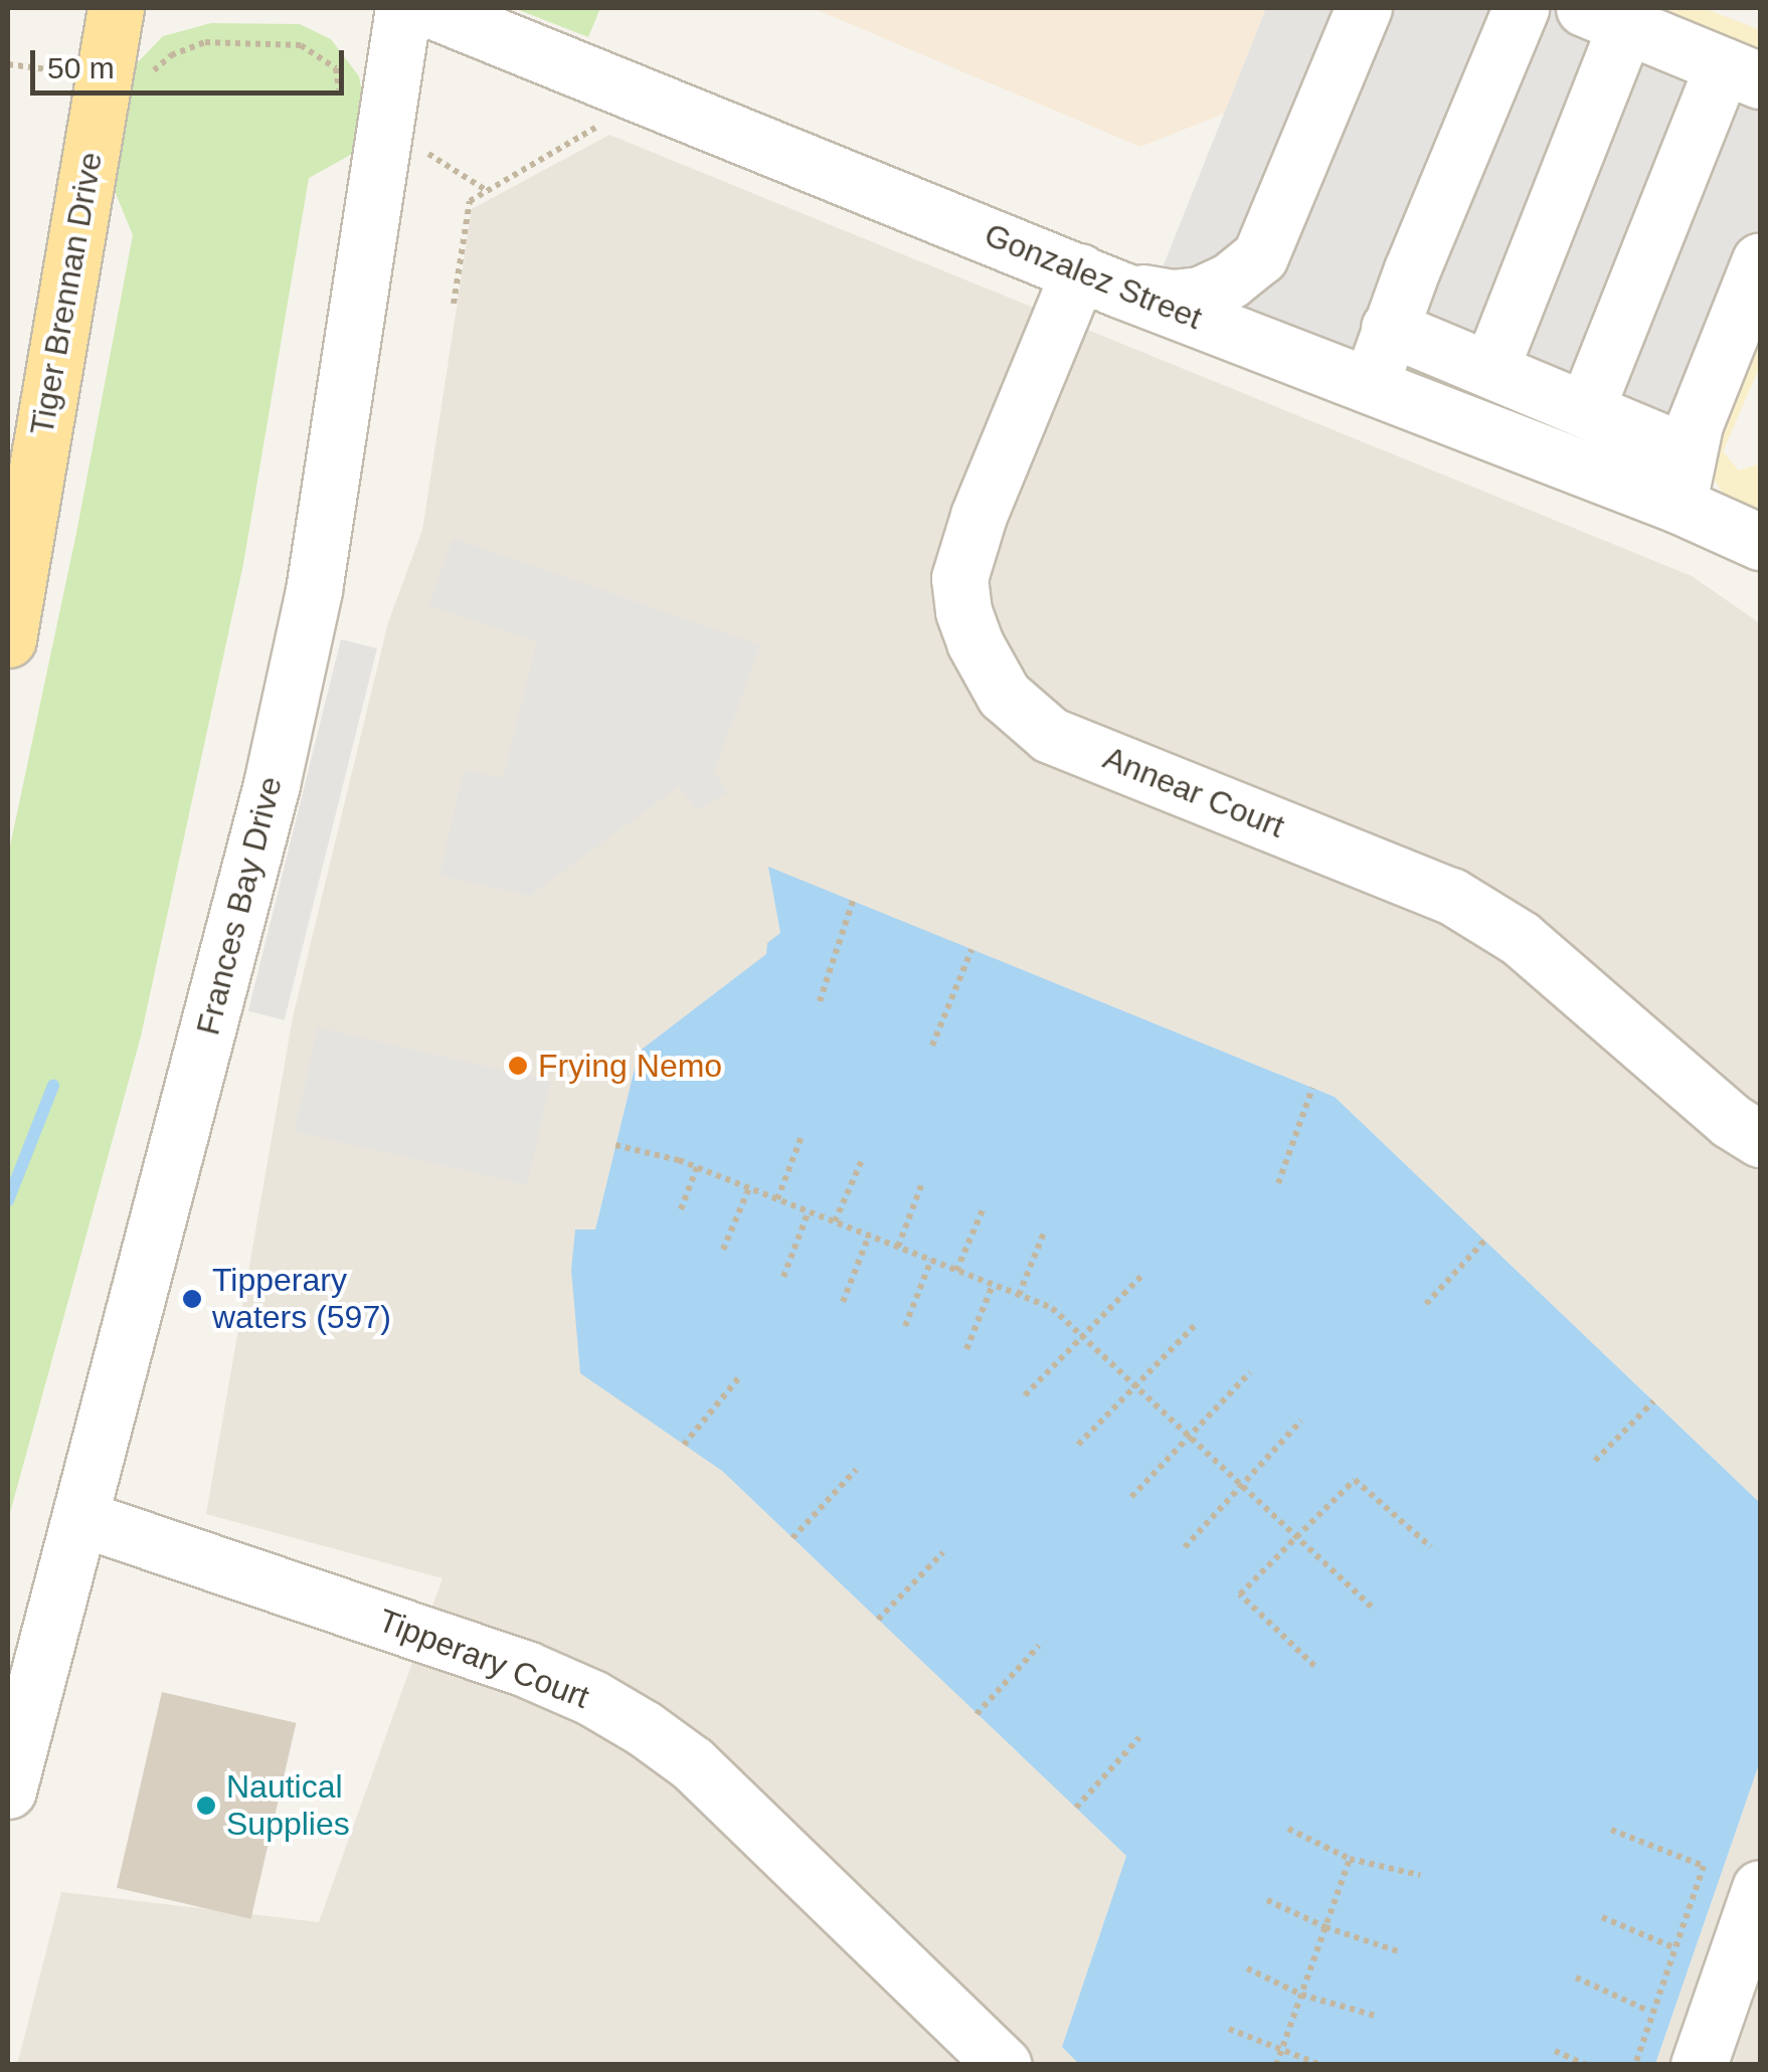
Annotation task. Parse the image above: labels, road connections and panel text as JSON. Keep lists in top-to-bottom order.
{
  "streets": {
    "main road": ["Tiger Brennan Drive"],
    "street": [
      "Gonzalez Street",
      "Annear Court",
      "Frances Bay Drive",
      "Tipperary Court"
    ]
  },
  "crossings": [
    ["Gonzalez Street", "Annear Court"],
    ["Frances Bay Drive", "Tipperary Court"]
  ],
  "places": ["Frying Nemo", "Tipperary waters (597)", "Nautical Supplies"],
  "scale_bar": "50 m"
}
